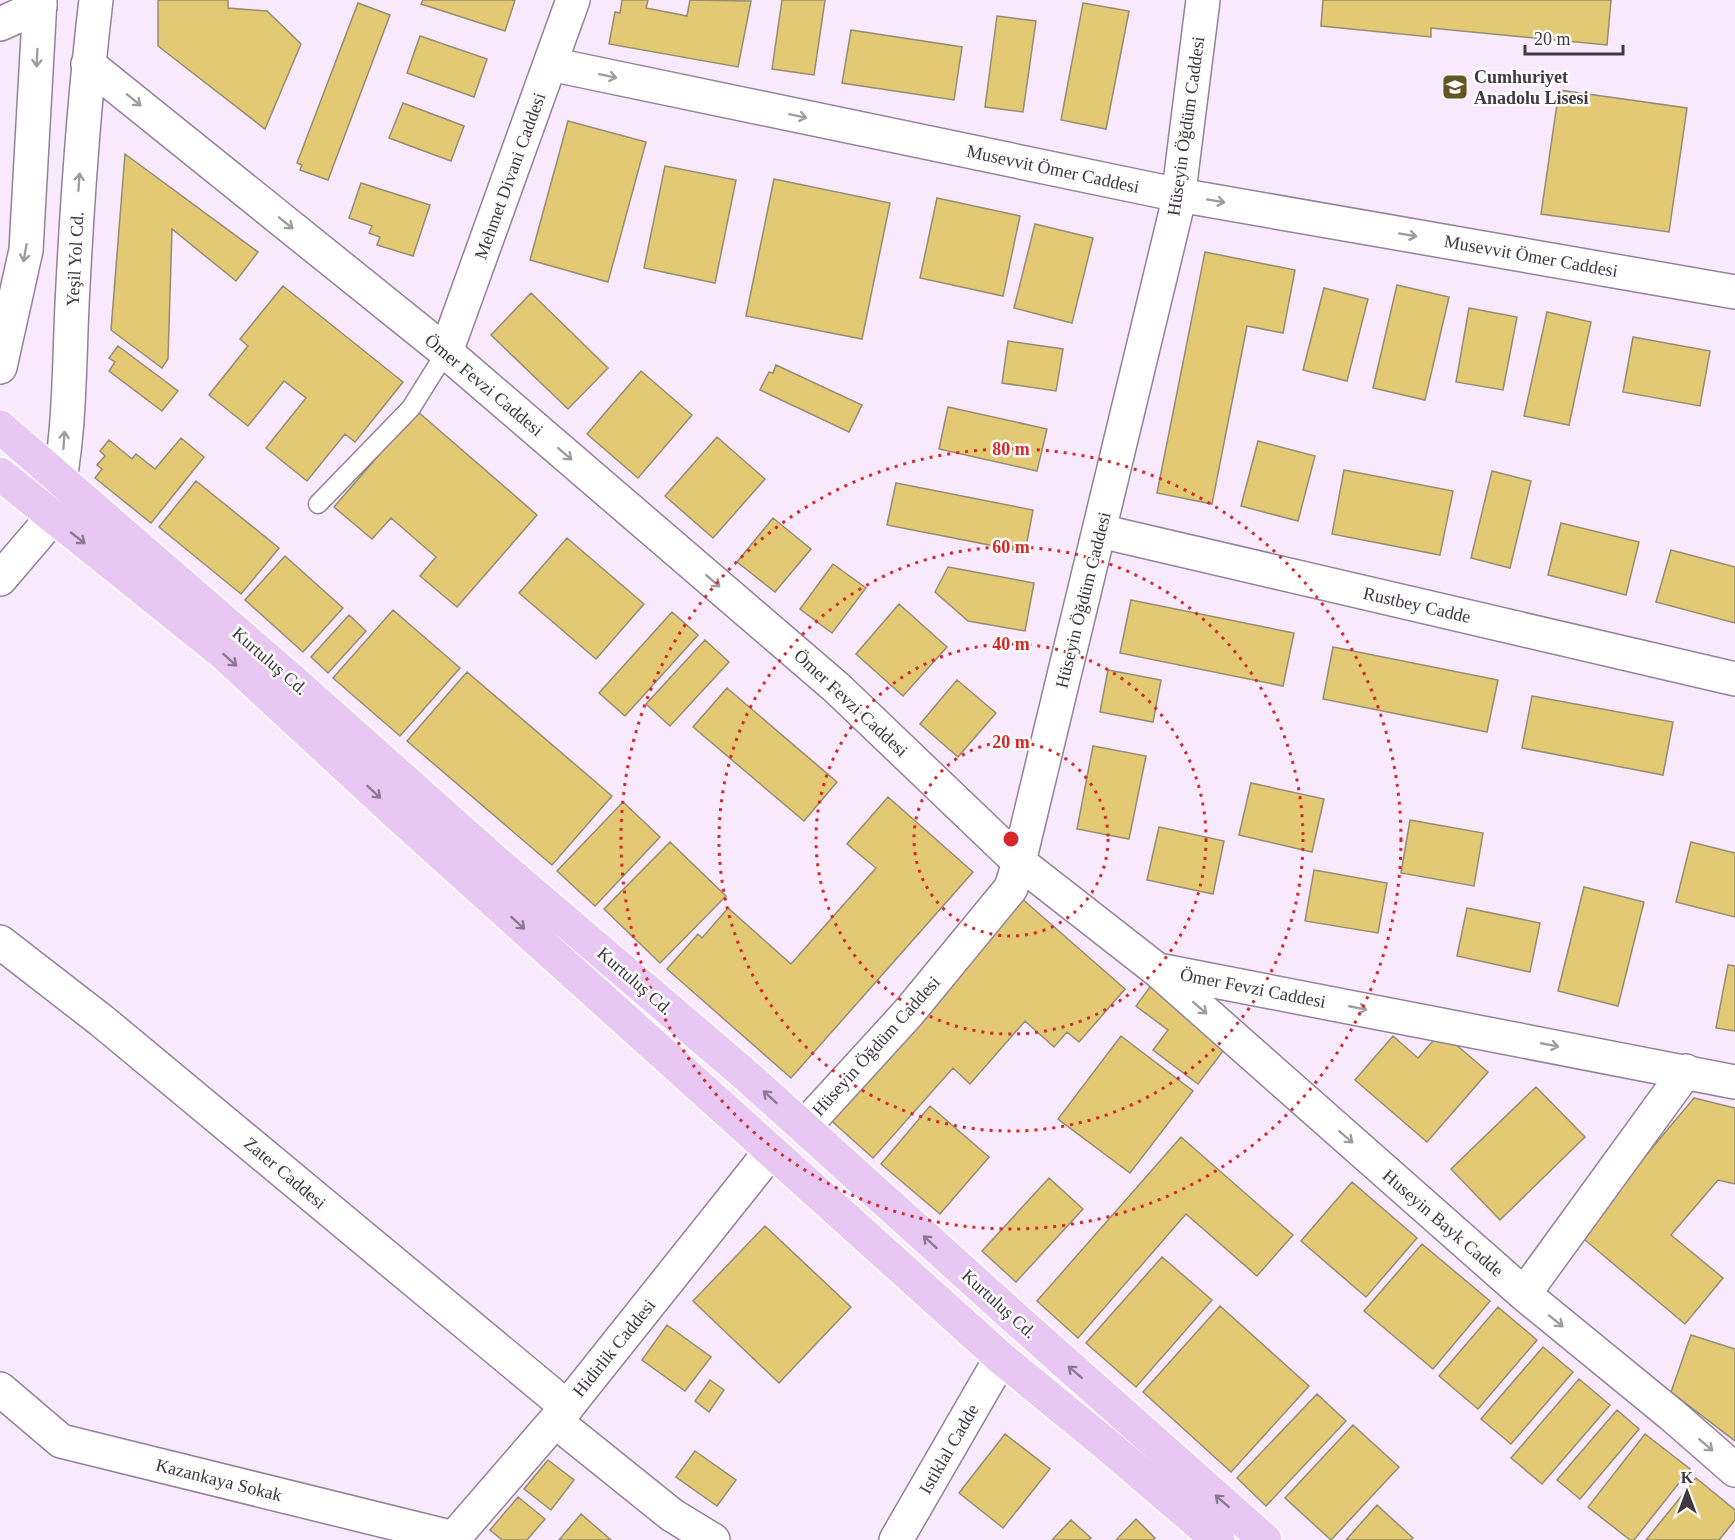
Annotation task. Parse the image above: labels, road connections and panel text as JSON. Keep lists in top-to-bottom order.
{
  "streets": {
    "main road": ["Kurtuluş Cd."],
    "street": [
      "Hüseyin Öğdüm Caddesi",
      "Musevvit Ömer Caddesi",
      "Mehmet Divani Caddesi",
      "Yeşil Yol Cd.",
      "Ömer Fevzi Caddesi",
      "Rustbey Cadde",
      "Zater Caddesi",
      "Huseyin Bayk Cadde",
      "Hidirlik Caddesi",
      "Istiklal Cadde",
      "Kazankaya Sokak"
    ]
  },
  "crossings": [
    ["Hüseyin Öğdüm Caddesi", "Musevvit Ömer Caddesi"],
    ["Hüseyin Öğdüm Caddesi", "Ömer Fevzi Caddesi"],
    ["Hüseyin Öğdüm Caddesi", "Rustbey Cadde"],
    ["Hüseyin Öğdüm Caddesi", "Kurtuluş Cd."],
    ["Musevvit Ömer Caddesi", "Mehmet Divani Caddesi"],
    ["Mehmet Divani Caddesi", "Ömer Fevzi Caddesi"],
    ["Yeşil Yol Cd.", "Ömer Fevzi Caddesi"],
    ["Yeşil Yol Cd.", "Kurtuluş Cd."],
    ["Ömer Fevzi Caddesi", "Huseyin Bayk Cadde"],
    ["Kurtuluş Cd.", "Hidirlik Caddesi"],
    ["Kurtuluş Cd.", "Istiklal Cadde"],
    ["Zater Caddesi", "Hidirlik Caddesi"],
    ["Hidirlik Caddesi", "Kazankaya Sokak"]
  ],
  "one_way": ["Musevvit Ömer Caddesi", "Ömer Fevzi Caddesi", "Huseyin Bayk Cadde"],
  "places": {
    "school or university": ["Cumhuriyet Anadolu Lisesi"]
  },
  "scale_bar": "20 m",
  "north": "top",
  "rings": [
    "80 m",
    "60 m",
    "40 m",
    "20 m"
  ]
}
